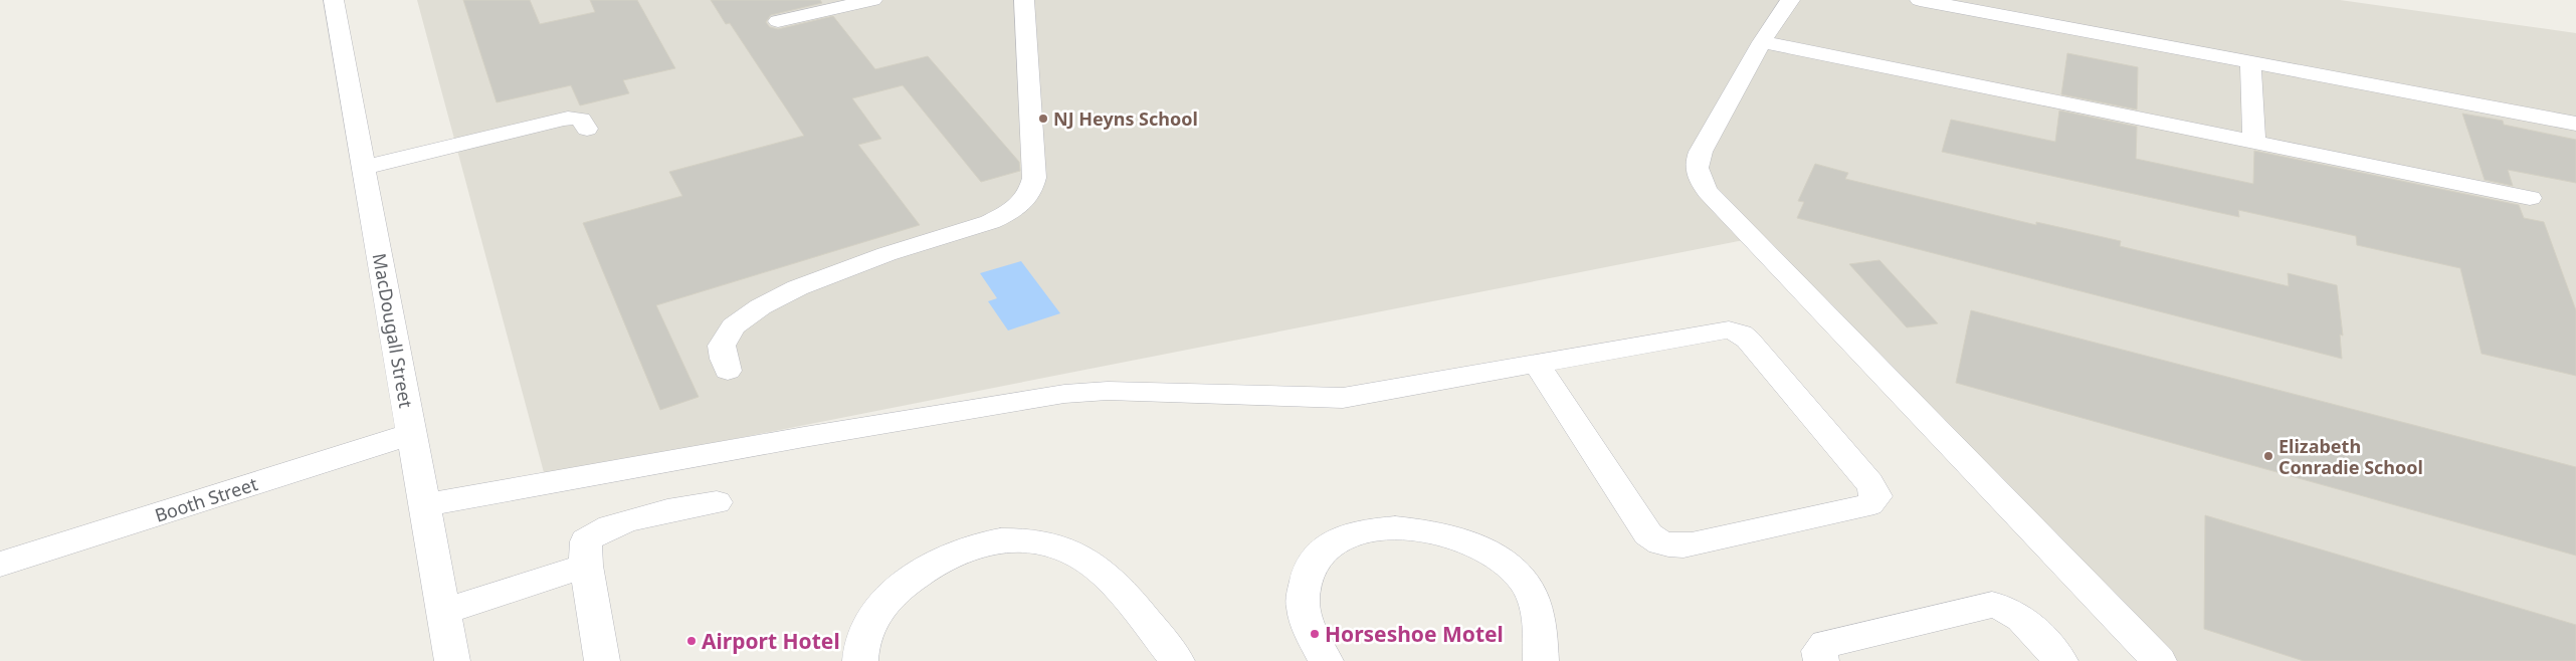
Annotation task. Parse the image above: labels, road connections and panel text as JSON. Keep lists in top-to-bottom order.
{
  "streets": {
    "street": ["MacDougall Street", "Booth Street"]
  },
  "crossings": [
    ["MacDougall Street", "Booth Street"]
  ],
  "places": [
    "NJ Heyns School",
    "Elizabeth Conradie School",
    "Horseshoe Motel",
    "Airport Hotel"
  ]
}
